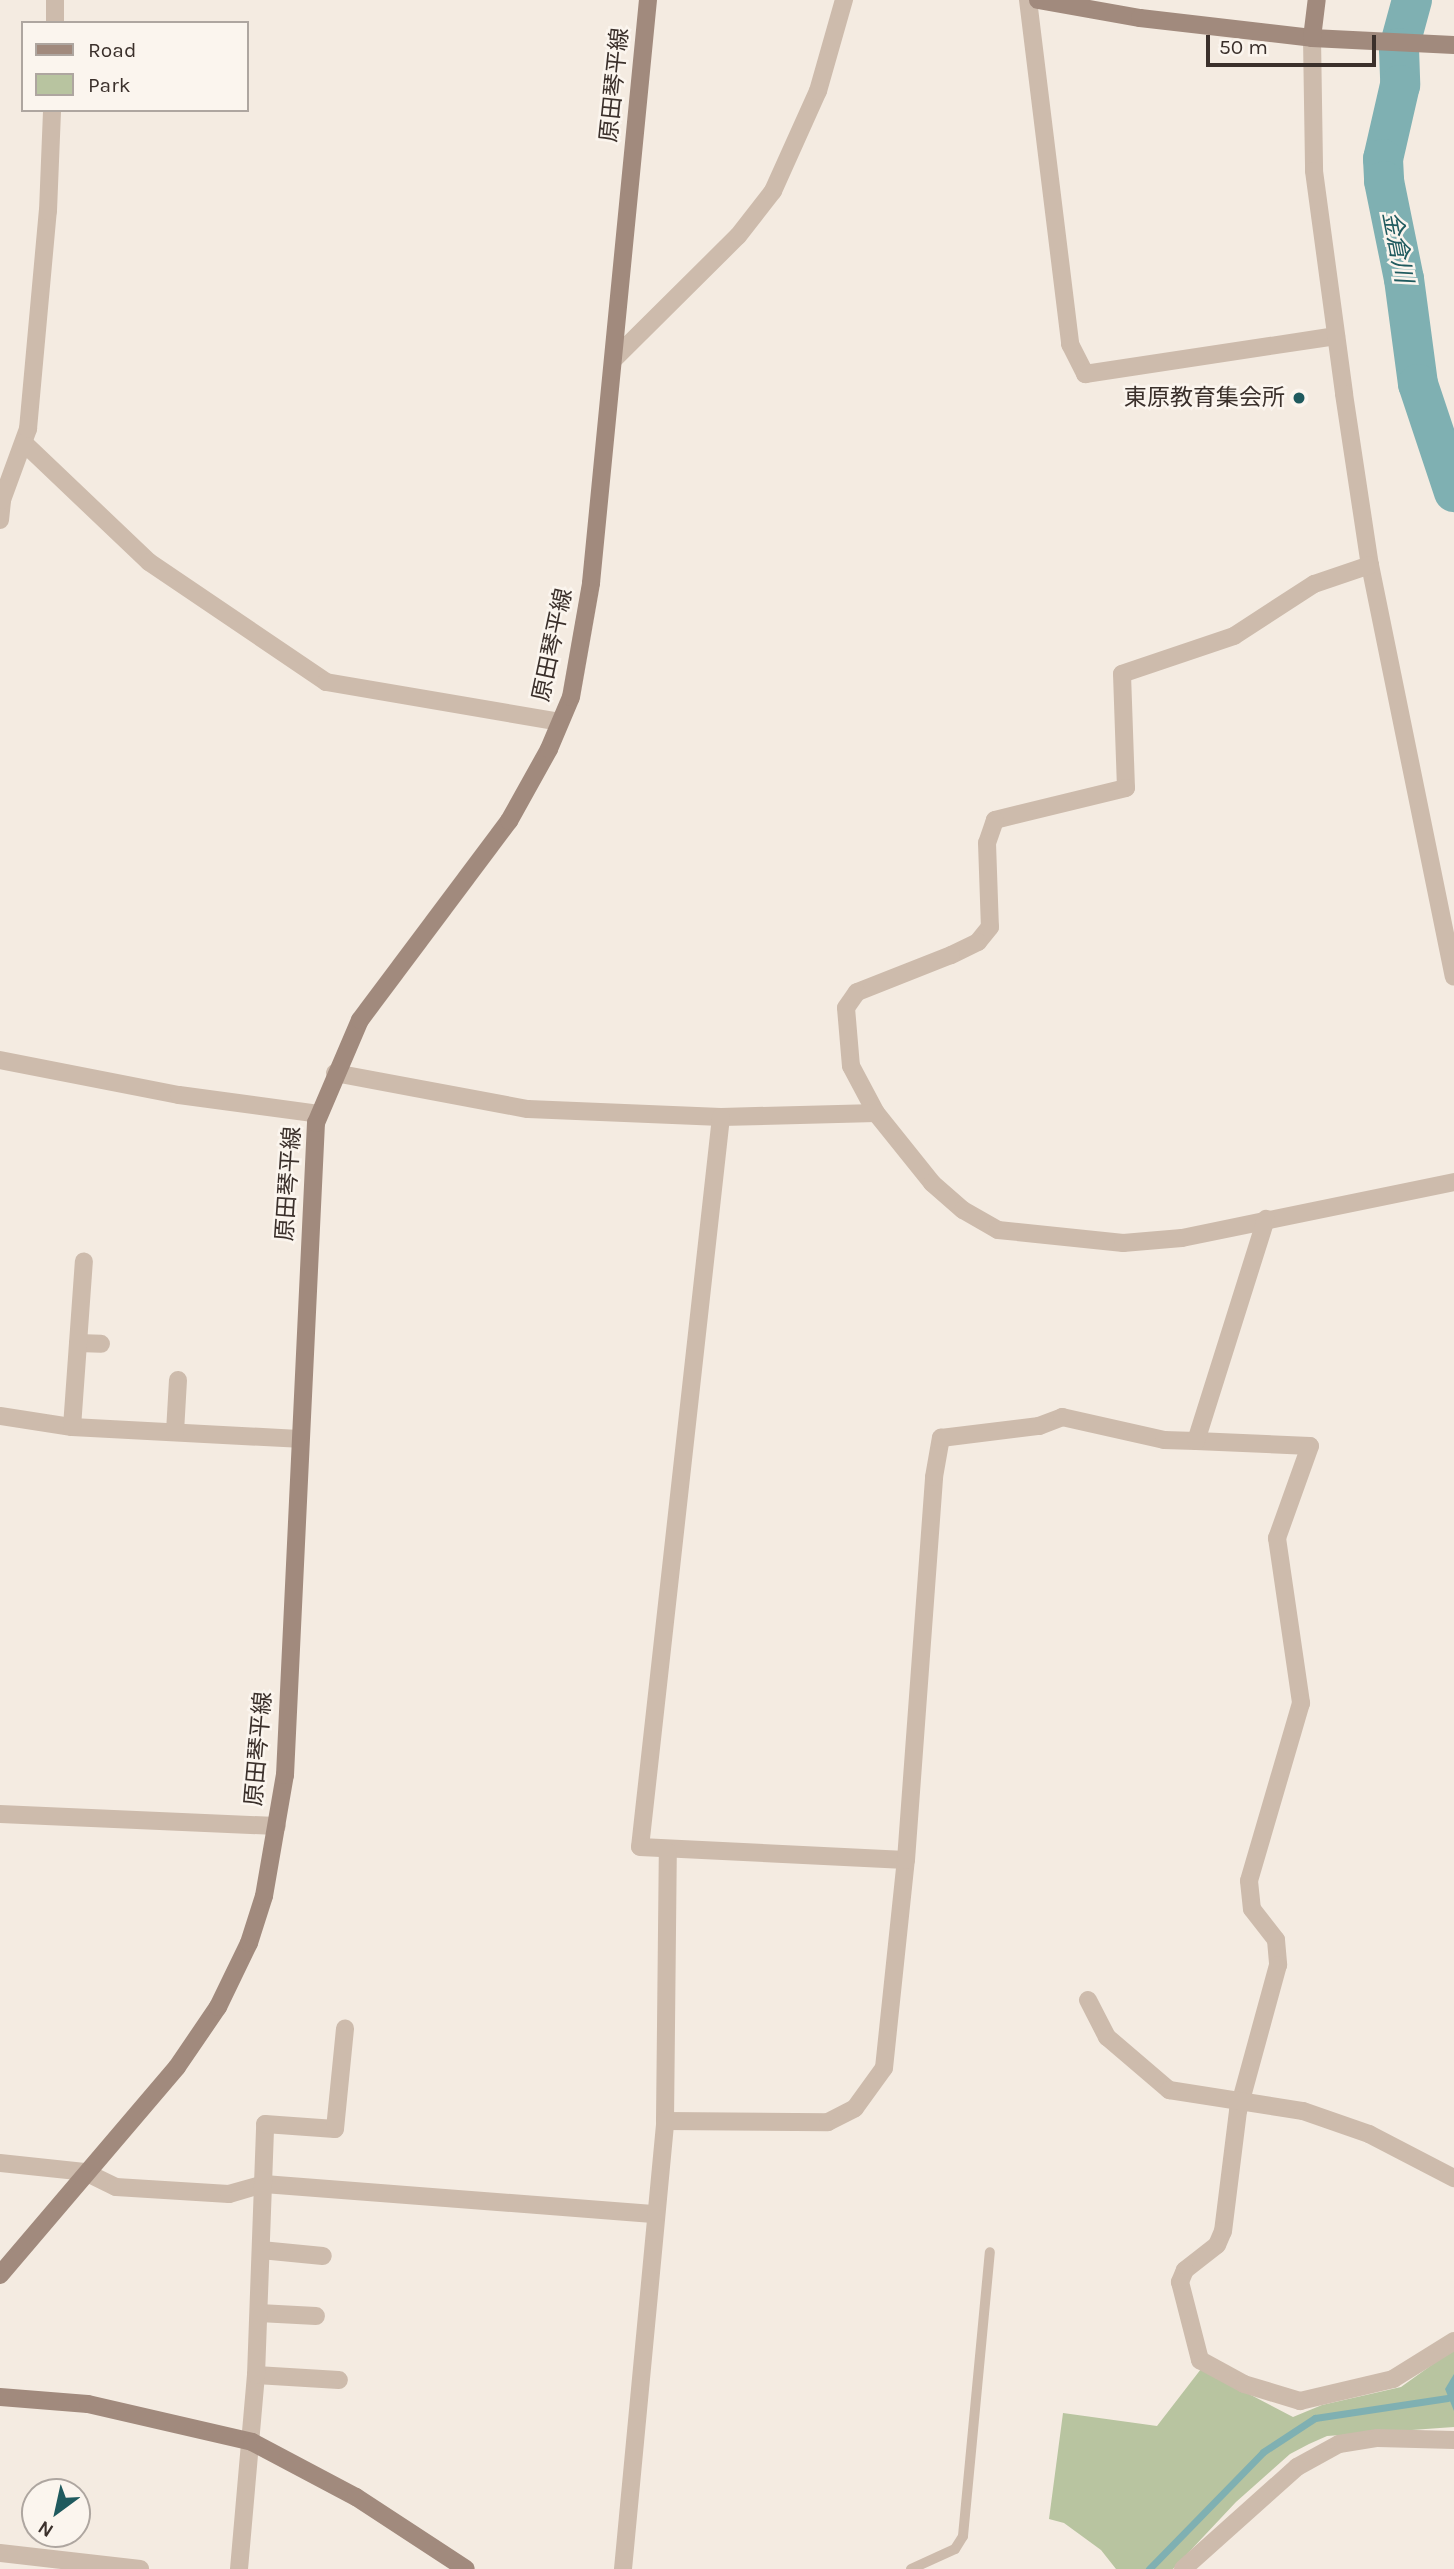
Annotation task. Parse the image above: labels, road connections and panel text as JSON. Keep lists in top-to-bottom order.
{
  "streets": {
    "main road": ["原田琴平線"]
  },
  "water": ["金倉川"],
  "places": ["東原教育集会所"],
  "legend": ["Road", "Park"],
  "scale_bar": "50 m",
  "north": "bottom left"
}
